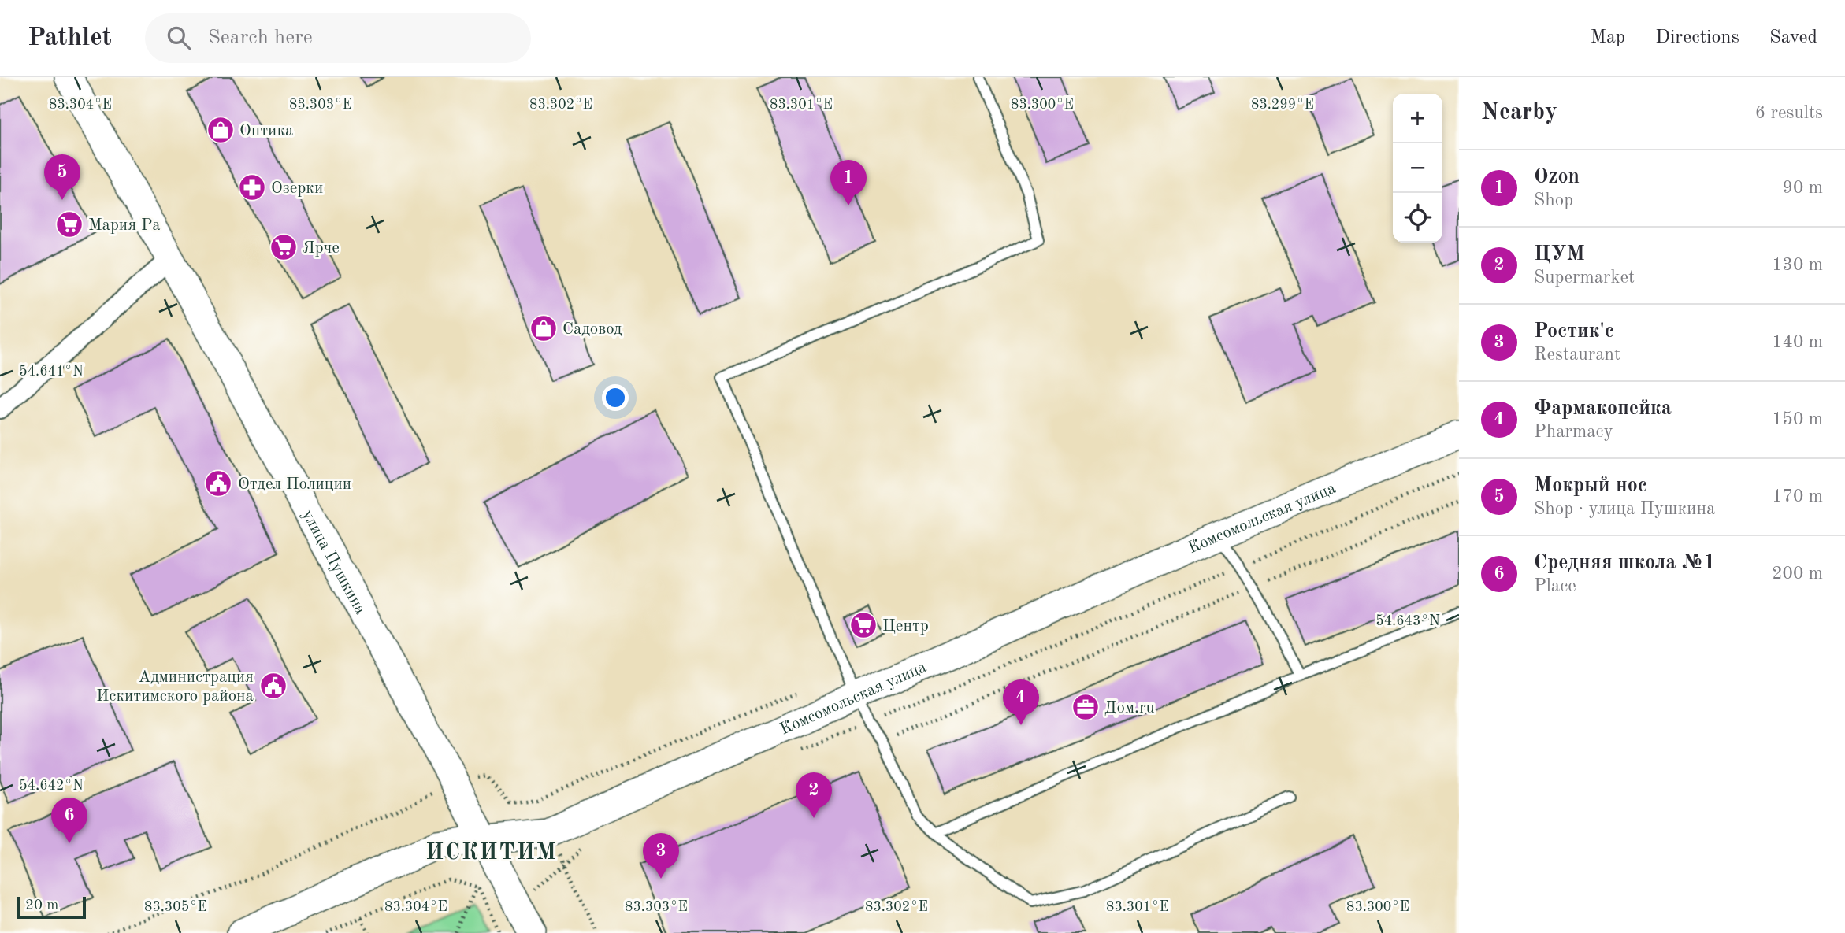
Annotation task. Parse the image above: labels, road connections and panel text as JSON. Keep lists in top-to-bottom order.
{
  "streets": {
    "main road": ["Комсомольская улица", "улица Пушкина"]
  },
  "crossings": [
    ["Комсомольская улица", "улица Пушкина"]
  ],
  "districts": ["ИСКИТИМ"],
  "places": {
    "shop": ["Оптика", "Садовод"],
    "pharmacy": ["Озерки"],
    "supermarket": ["Мария Ра", "Ярче", "Центр"],
    "public building": ["Отдел Полиции", "Администрация Искитимского района"],
    "office": ["Дом.ru"]
  },
  "scale_bar": "20 m",
  "page": {
    "header": "Pathlet",
    "search": "Search here",
    "nav": ["Map", "Directions", "Saved"],
    "heading": ["Nearby", "6 results"],
    "map_buttons": ["+", "−"],
    "list": [
      {
        "mark": "1",
        "name": "Ozon",
        "note": "Shop",
        "value": "90 m"
      },
      {
        "mark": "2",
        "name": "ЦУМ",
        "note": "Supermarket",
        "value": "130 m"
      },
      {
        "mark": "3",
        "name": "Ростик'с",
        "note": "Restaurant",
        "value": "140 m"
      },
      {
        "mark": "4",
        "name": "Фармакопейка",
        "note": "Pharmacy",
        "value": "150 m"
      },
      {
        "mark": "5",
        "name": "Мокрый нос",
        "note": "Shop · улица Пушкина",
        "value": "170 m"
      },
      {
        "mark": "6",
        "name": "Средняя школа №1",
        "note": "Place",
        "value": "200 m"
      }
    ],
    "pins": [
      "5",
      "1",
      "4",
      "2",
      "6",
      "3"
    ],
    "scale": "20 m"
  },
  "coordinates": [
    "83.304°E",
    "83.303°E",
    "83.302°E",
    "83.301°E",
    "83.300°E",
    "83.299°E",
    "54.641°N",
    "54.643°N",
    "54.642°N",
    "83.305°E"
  ]
}
